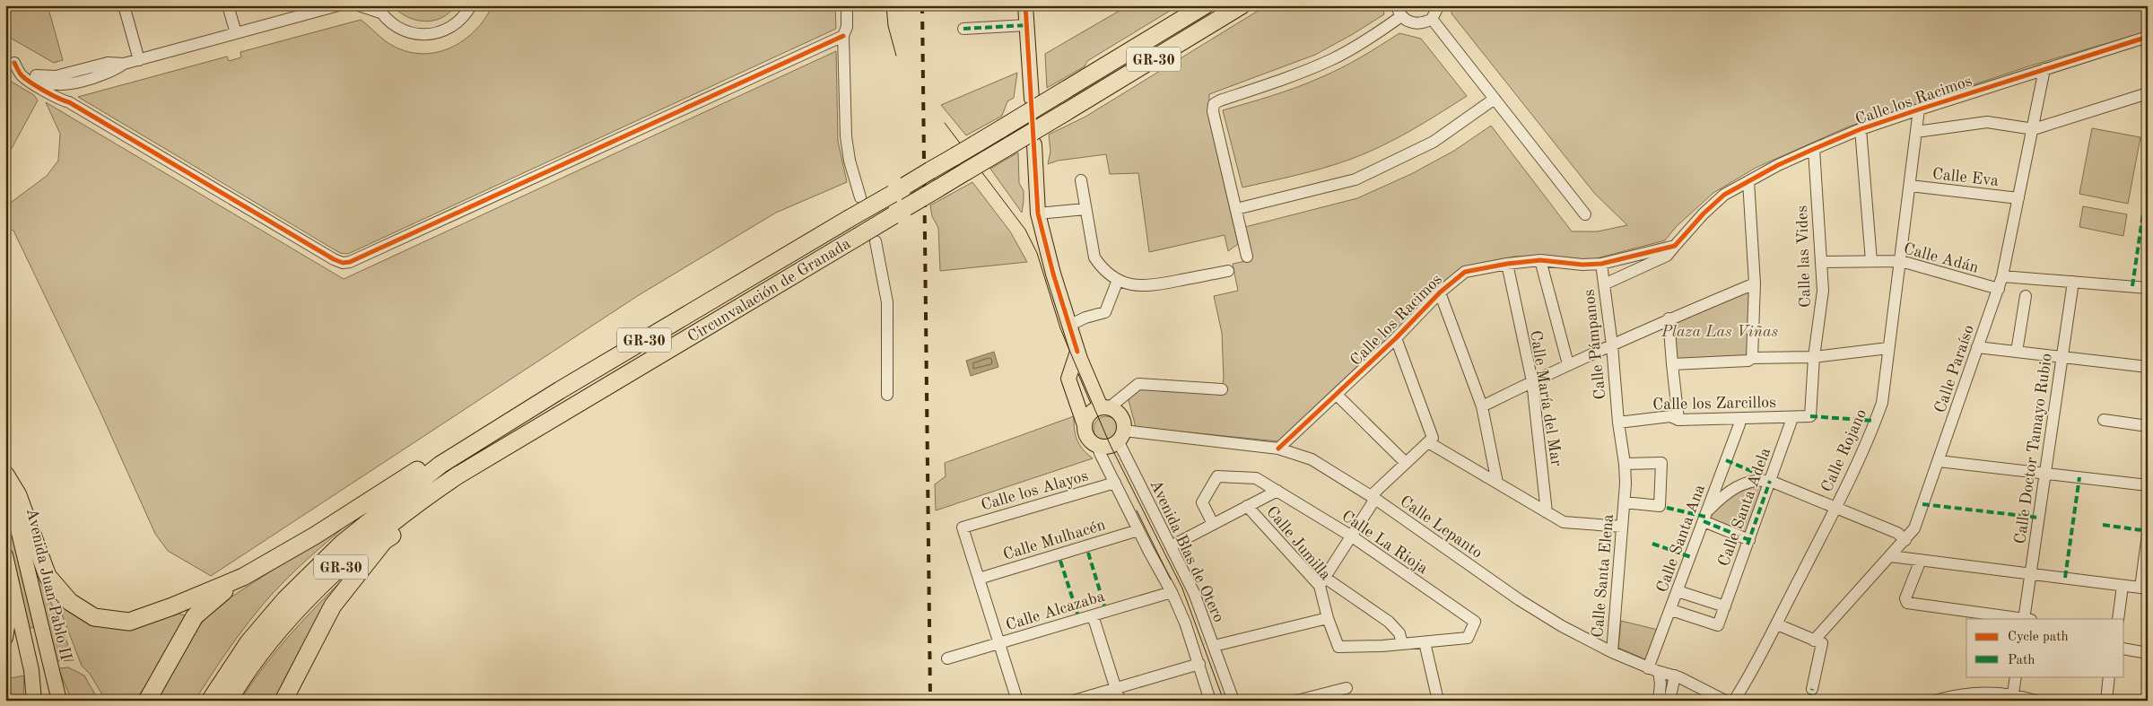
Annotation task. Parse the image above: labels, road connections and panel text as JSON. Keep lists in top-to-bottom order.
{
  "streets": {
    "highway": ["GR-30", "Circunvalación de Granada"],
    "main road": ["Avenida Juan Pablo II"],
    "street": [
      "Calle los Racimos",
      "Calle Eva",
      "Calle las Vides",
      "Calle Adán",
      "Calle Pámpanos",
      "Calle Paraíso",
      "Calle María del Mar",
      "Calle los Zarcillos",
      "Calle Doctor Tamayo Rubio",
      "Calle Rojano",
      "Calle los Alayos",
      "Calle Santa Adela",
      "Calle Lepanto",
      "Calle Santa Ana",
      "Calle Mulhacén",
      "Calle La Rioja",
      "Calle Jumilla",
      "Avenida Blas de Otero",
      "Calle Santa Elena",
      "Calle Alcazaba"
    ]
  },
  "crossings": [
    ["Calle los Racimos", "Calle las Vides"],
    ["Calle los Racimos", "Calle Pámpanos"],
    ["Calle los Racimos", "Calle Paraíso"],
    ["Calle los Racimos", "Calle María del Mar"],
    ["Calle los Racimos", "Calle Rojano"],
    ["Calle los Racimos", "Calle Lepanto"],
    ["Calle Eva", "Calle Paraíso"],
    ["Calle Eva", "Calle Rojano"],
    ["Calle las Vides", "Calle Adán"],
    ["Calle las Vides", "Calle los Zarcillos"],
    ["Calle Adán", "Calle Paraíso"],
    ["Calle Adán", "Calle Rojano"],
    ["Calle Pámpanos", "Calle los Zarcillos"],
    ["Calle Pámpanos", "Calle Santa Elena"],
    ["Calle los Zarcillos", "Calle Santa Adela"],
    ["Calle los Zarcillos", "Calle Santa Ana"],
    ["Calle los Zarcillos", "Calle Santa Elena"],
    ["Calle los Alayos", "Calle Mulhacén"],
    ["Calle los Alayos", "Avenida Blas de Otero"],
    ["Calle Santa Adela", "Calle Santa Ana"],
    ["Calle Lepanto", "Calle Santa Ana"],
    ["Calle Lepanto", "Avenida Blas de Otero"],
    ["Calle Lepanto", "Calle Santa Elena"],
    ["Calle Mulhacén", "Avenida Blas de Otero"],
    ["Calle La Rioja", "Calle Jumilla"],
    ["Avenida Blas de Otero", "Calle Alcazaba"]
  ],
  "parks": ["Plaza Las Viñas"],
  "legend": ["Cycle path", "Path"]
}
